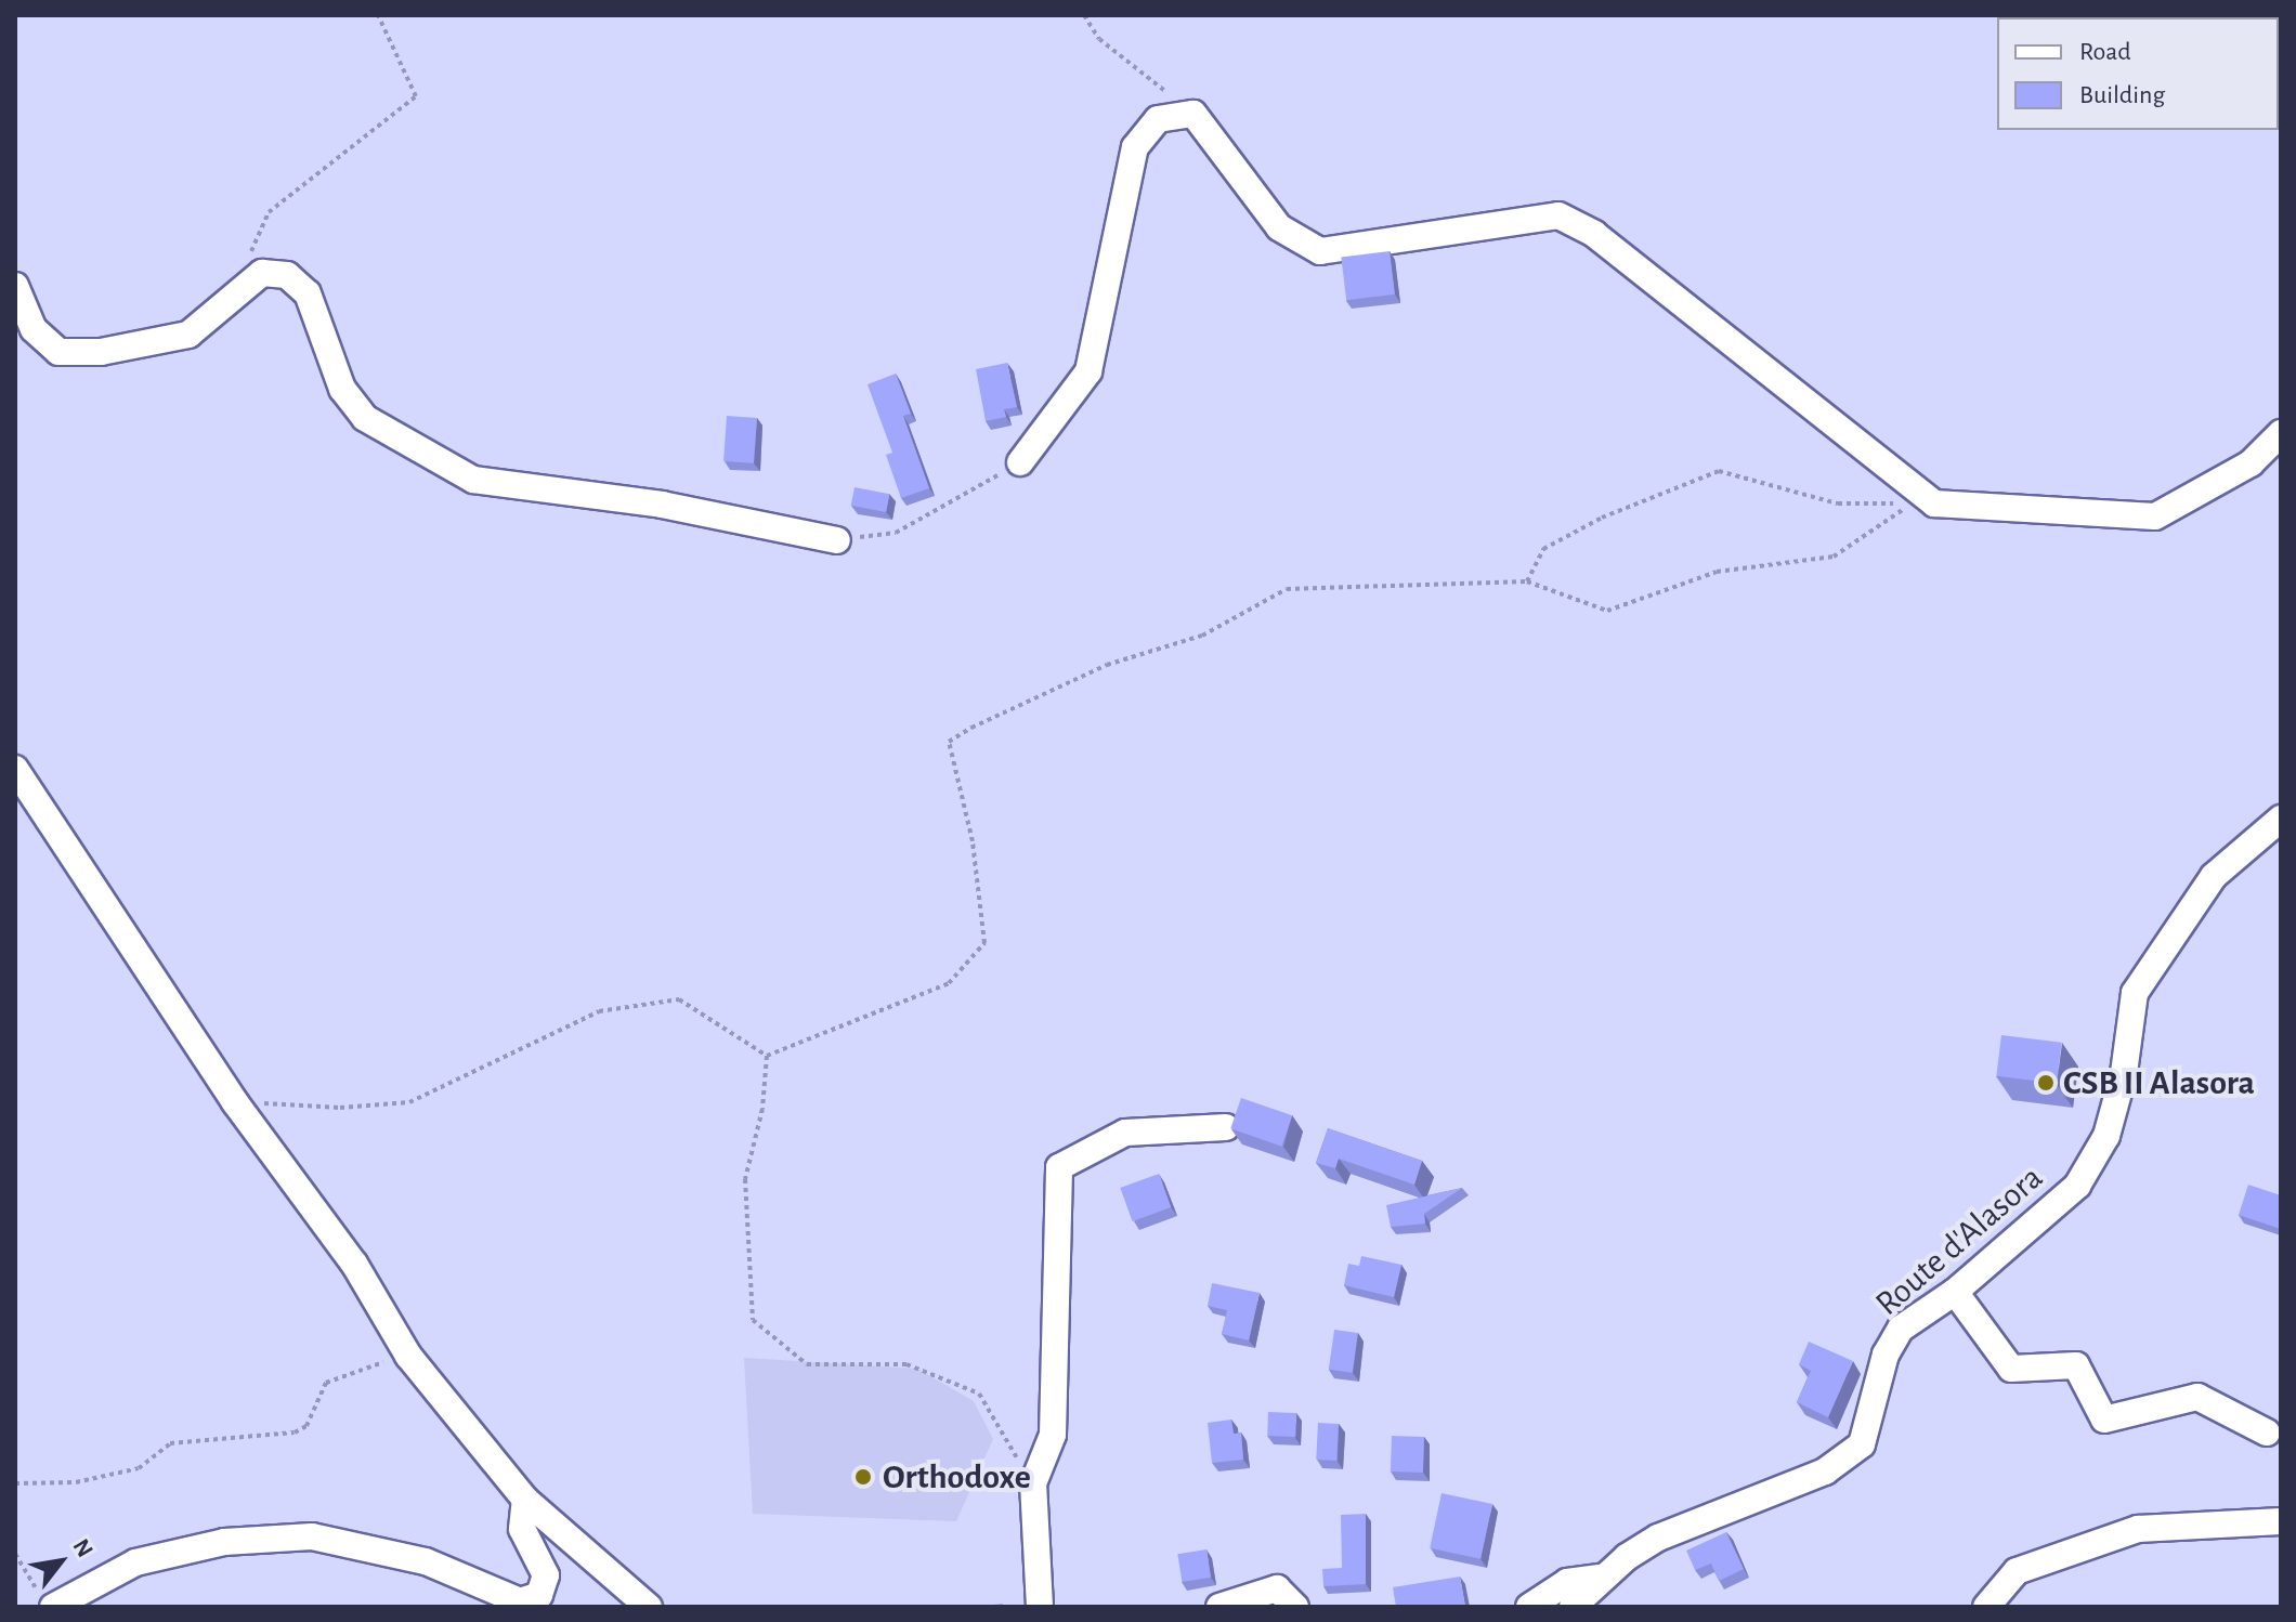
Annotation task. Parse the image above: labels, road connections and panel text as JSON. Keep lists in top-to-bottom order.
{
  "streets": {
    "street": ["Route d'Alasora"]
  },
  "places": ["CSB II Alasora", "Orthodoxe"],
  "legend": ["Road", "Building"],
  "north": "top right"
}
